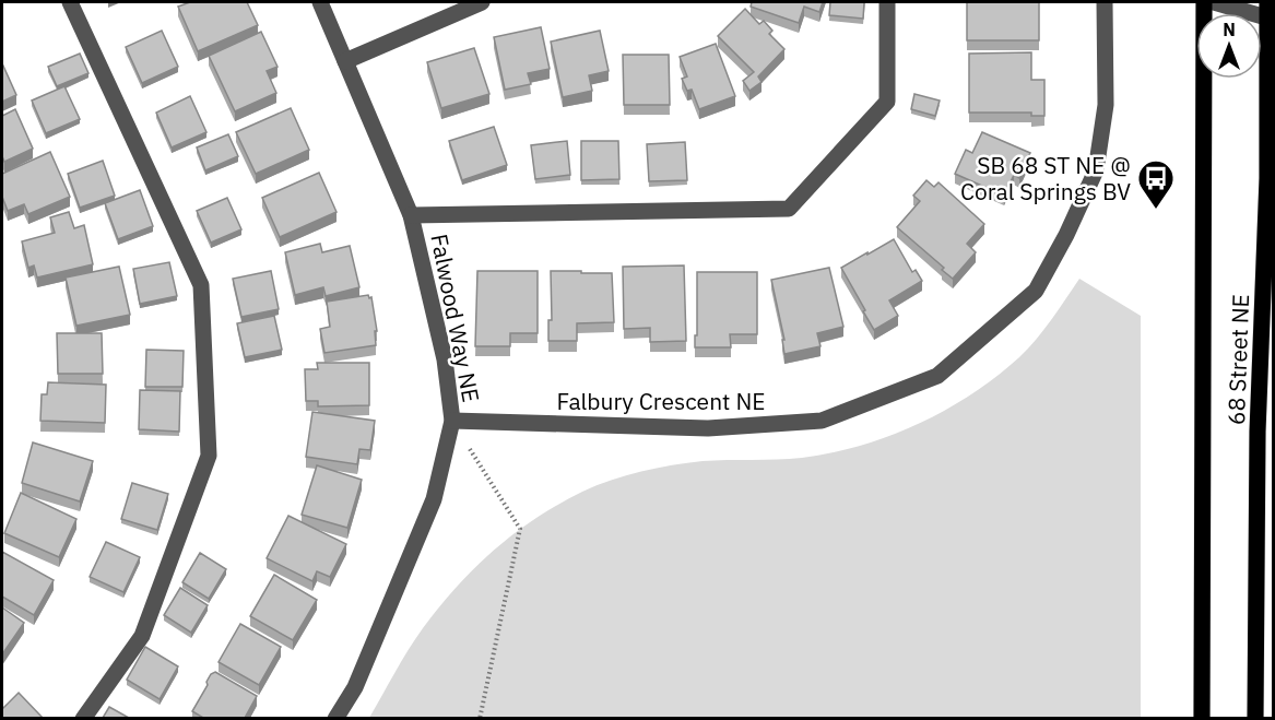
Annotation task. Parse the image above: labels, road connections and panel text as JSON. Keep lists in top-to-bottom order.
{
  "streets": {
    "main road": ["68 Street NE"],
    "street": ["Falwood Way NE", "Falbury Crescent NE"]
  },
  "crossings": [
    ["Falwood Way NE", "Falbury Crescent NE"]
  ],
  "places": {
    "bus stop": ["SB 68 ST NE @ Coral Springs BV"]
  },
  "north": "top"
}
